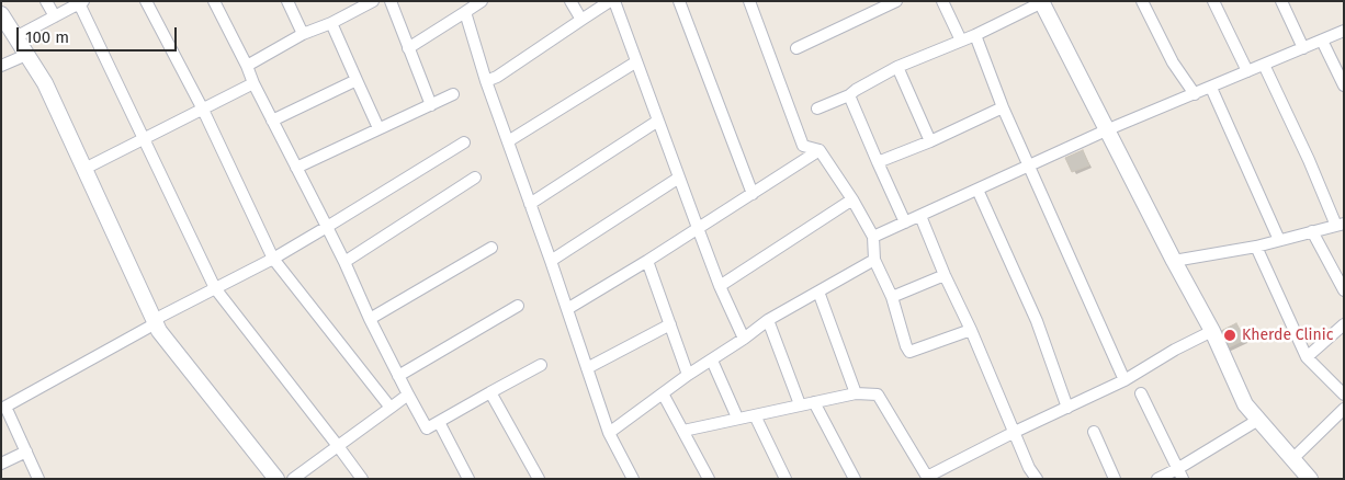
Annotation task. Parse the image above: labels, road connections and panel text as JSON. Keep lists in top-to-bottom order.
{
  "places": ["Kherde Clinic"],
  "scale_bar": "100 m"
}
